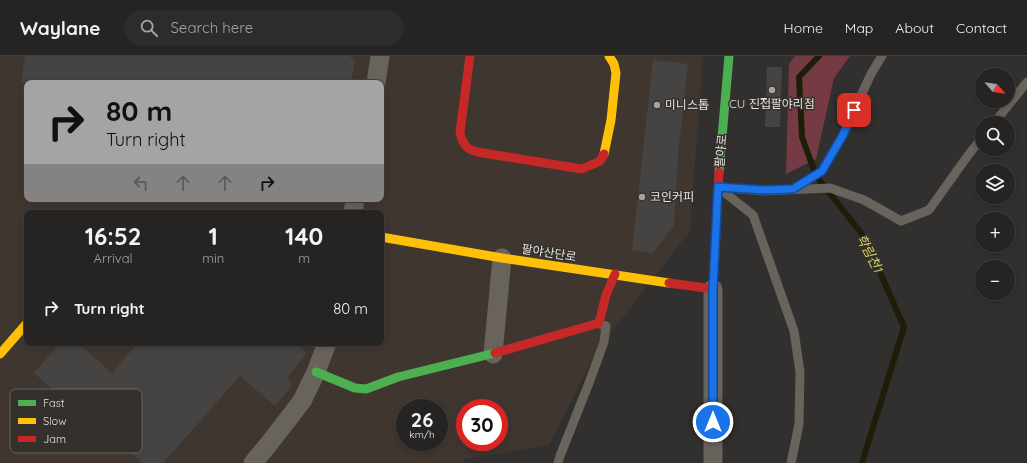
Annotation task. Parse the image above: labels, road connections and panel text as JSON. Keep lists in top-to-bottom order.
{
  "streets": {
    "street": ["팔야로", "팔야산단로"]
  },
  "crossings": [
    ["팔야로", "팔야산단로"]
  ],
  "water": ["학림천1"],
  "places": ["CU 진접팔야리점", "미니스톱", "코인커피"],
  "legend": ["Fast", "Slow", "Jam"],
  "north": "bottom right",
  "page": {
    "header": "Waylane",
    "search": "Search here",
    "nav": [
      "Home",
      "Map",
      "About",
      "Contact"
    ],
    "map_buttons": ["+", "−"],
    "turn": ["80 m", "Turn right"],
    "eta": [
      "16:52",
      "Arrival",
      "1",
      "min",
      "140",
      "m"
    ],
    "list": [
      {
        "name": "Turn right",
        "value": "80 m"
      }
    ],
    "speed": "26 km/h",
    "limit": "30"
  }
}
